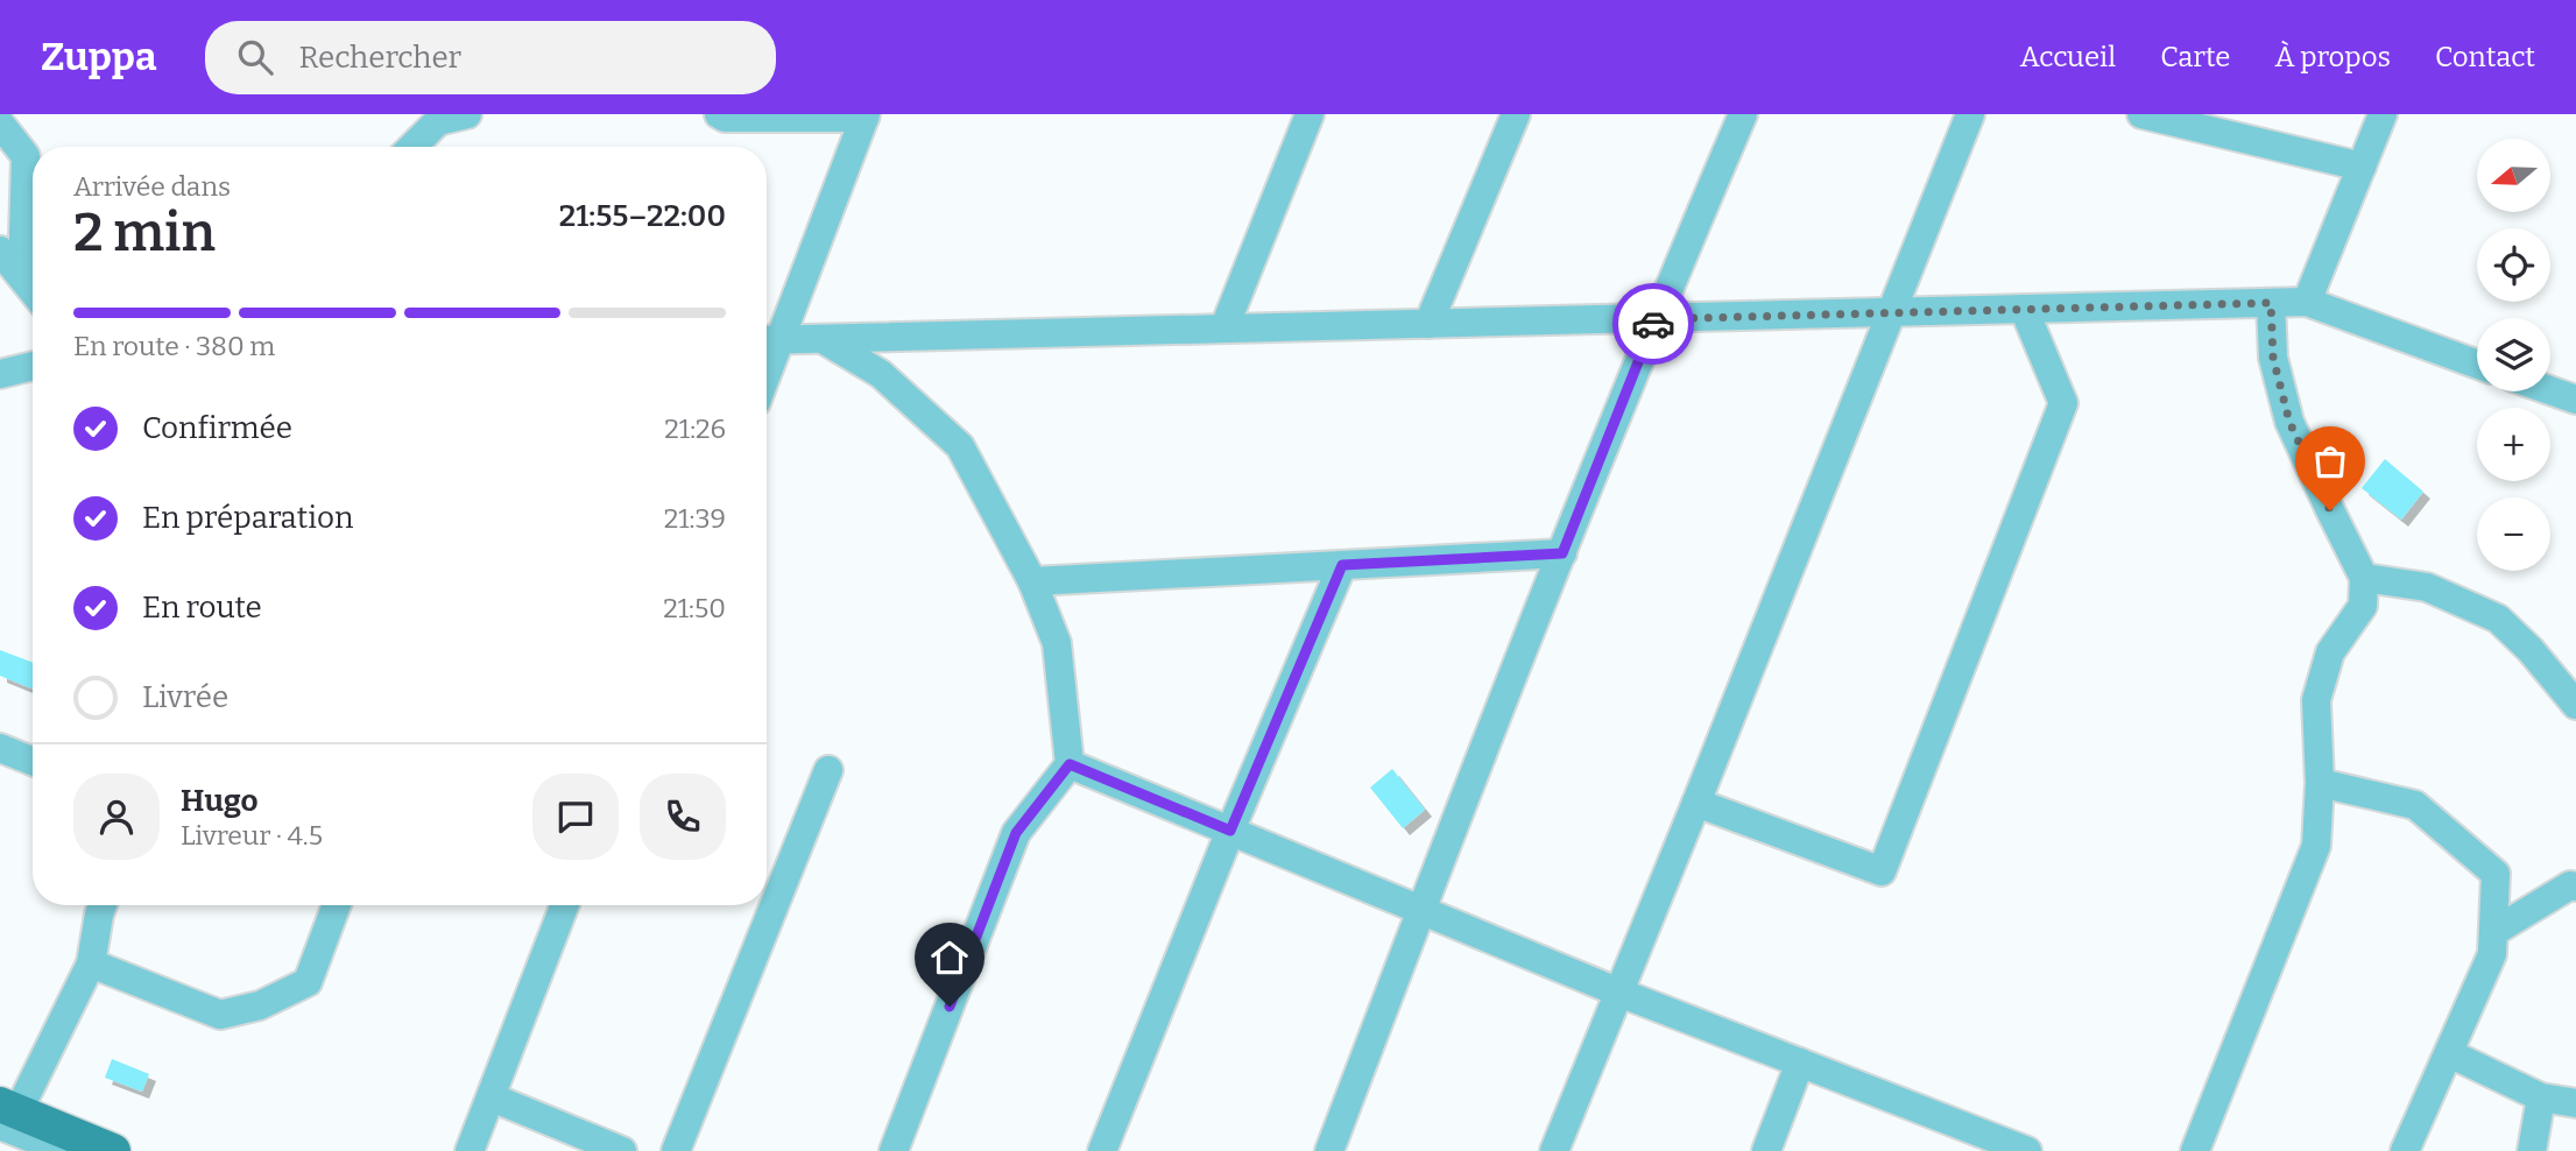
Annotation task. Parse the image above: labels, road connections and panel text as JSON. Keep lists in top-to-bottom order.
{
  "north": "left",
  "page": {
    "header": "Zuppa",
    "search": "Rechercher",
    "nav": [
      "Accueil",
      "Carte",
      "À propos",
      "Contact"
    ],
    "map_buttons": ["+", "−"],
    "heading": ["2 min", "Arrivée dans", "21:55–22:00"],
    "panel": ["Hugo", "Livreur · 4.5"],
    "bar": "En route · 380 m",
    "list": [
      ["Confirmée", "21:26"],
      ["En préparation", "21:39"],
      ["En route", "21:50"],
      "Livrée"
    ]
  }
}
